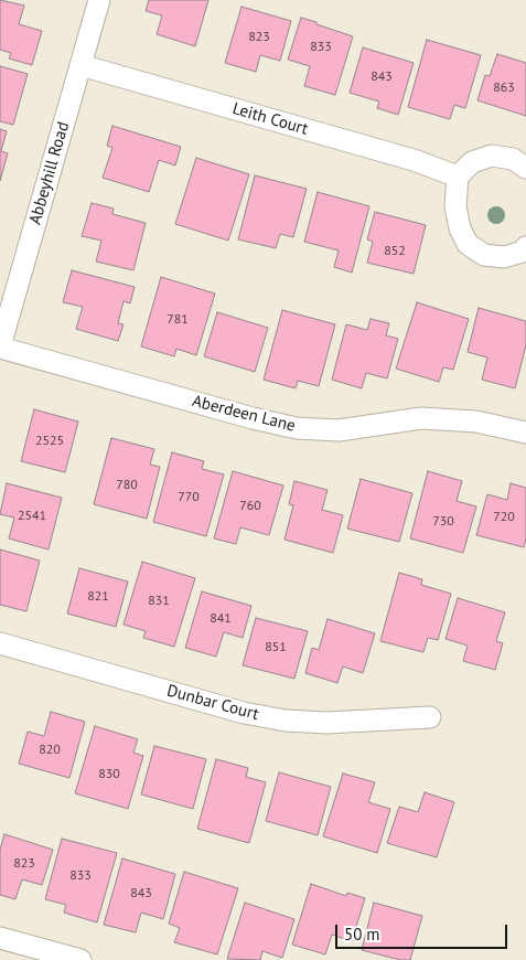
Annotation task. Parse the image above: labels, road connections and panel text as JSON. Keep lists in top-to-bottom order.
{
  "streets": {
    "street": [
      "Leith Court",
      "Abbeyhill Road",
      "Aberdeen Lane",
      "Dunbar Court"
    ]
  },
  "crossings": [
    ["Leith Court", "Abbeyhill Road"],
    ["Abbeyhill Road", "Aberdeen Lane"]
  ],
  "house_numbers": [
    "823",
    "833",
    "843",
    "863",
    "852",
    "781",
    "2525",
    "780",
    "770",
    "760",
    "2541",
    "720",
    "730",
    "821",
    "831",
    "841",
    "851",
    "820",
    "830",
    "823",
    "833",
    "843"
  ],
  "scale_bar": "50 m"
}
